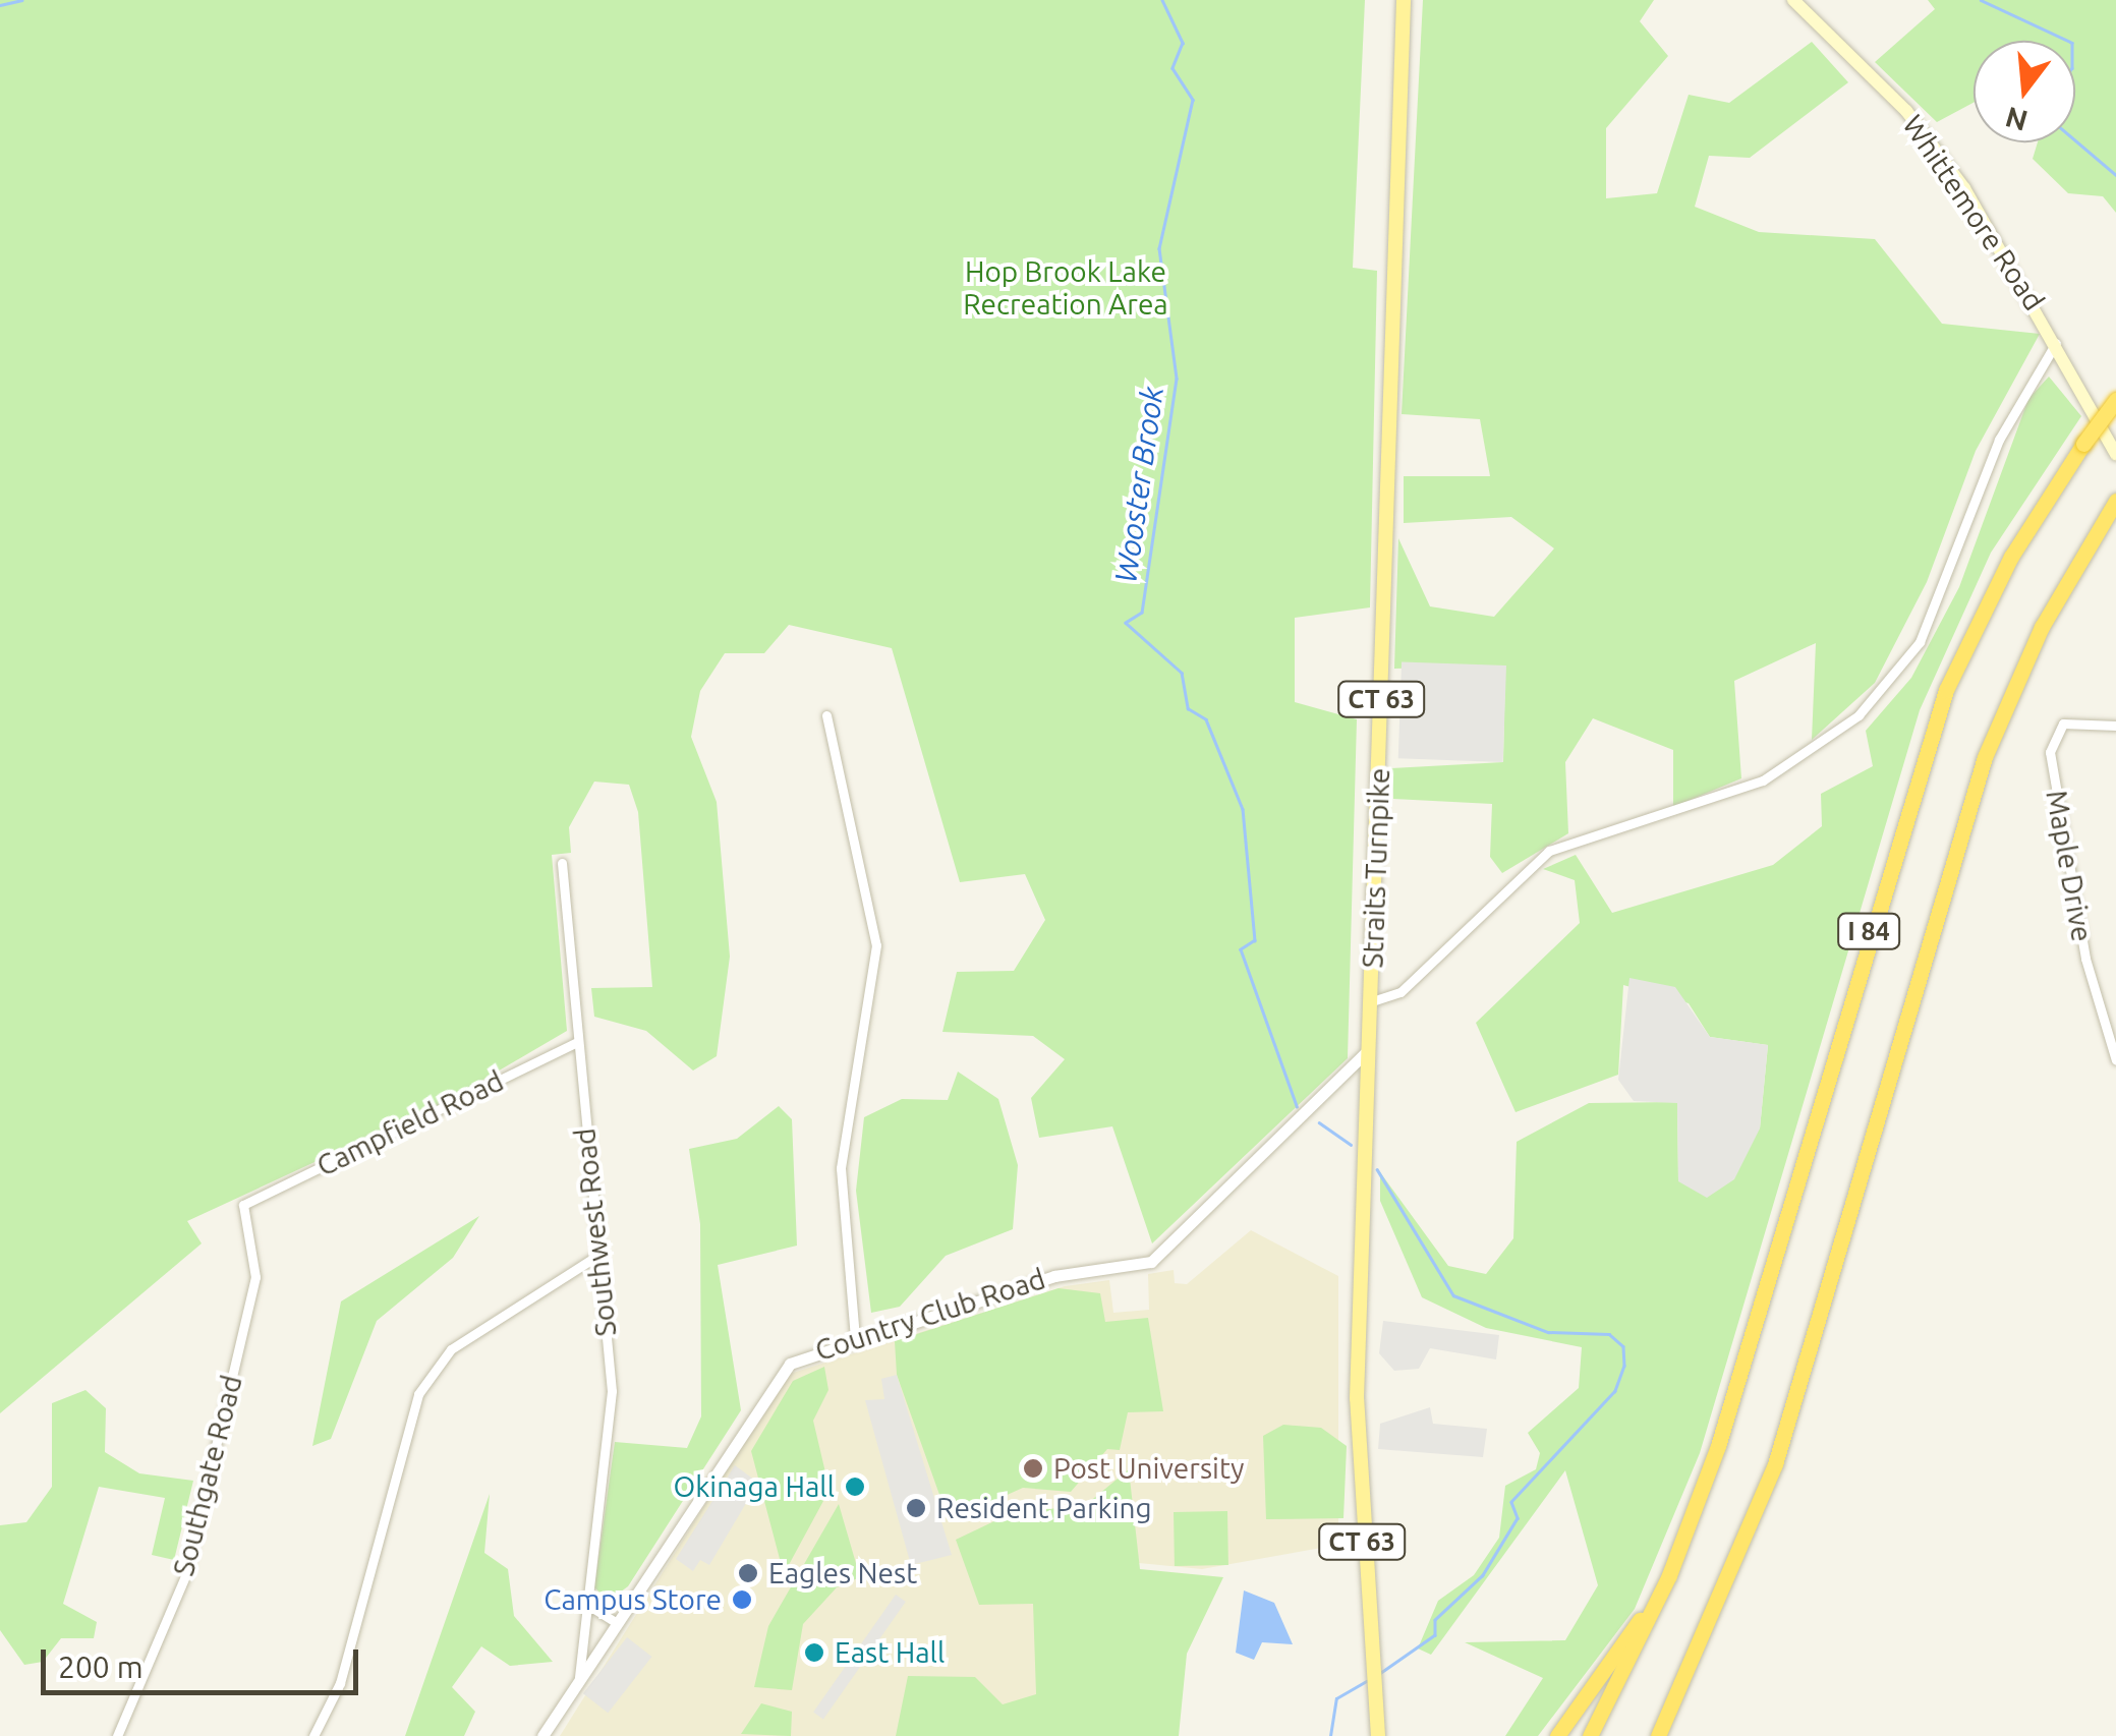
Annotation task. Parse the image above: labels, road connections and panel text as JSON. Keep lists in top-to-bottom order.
{
  "streets": {
    "highway": ["I 84"],
    "main road": ["Whittemore Road", "CT 63", "Straits Turnpike"],
    "street": [
      "Maple Drive",
      "Campfield Road",
      "Southwest Road",
      "Country Club Road",
      "Southgate Road"
    ]
  },
  "crossings": [
    ["Straits Turnpike", "Country Club Road"],
    ["Campfield Road", "Southwest Road"],
    ["Campfield Road", "Southgate Road"],
    ["Southwest Road", "Country Club Road"]
  ],
  "water": ["Wooster Brook"],
  "parks": ["Hop Brook Lake Recreation Area"],
  "places": [
    "Post University",
    "Okinaga Hall",
    "Resident Parking",
    "Eagles Nest",
    "Campus Store",
    "East Hall"
  ],
  "scale_bar": "200 m",
  "north": "bottom"
}
